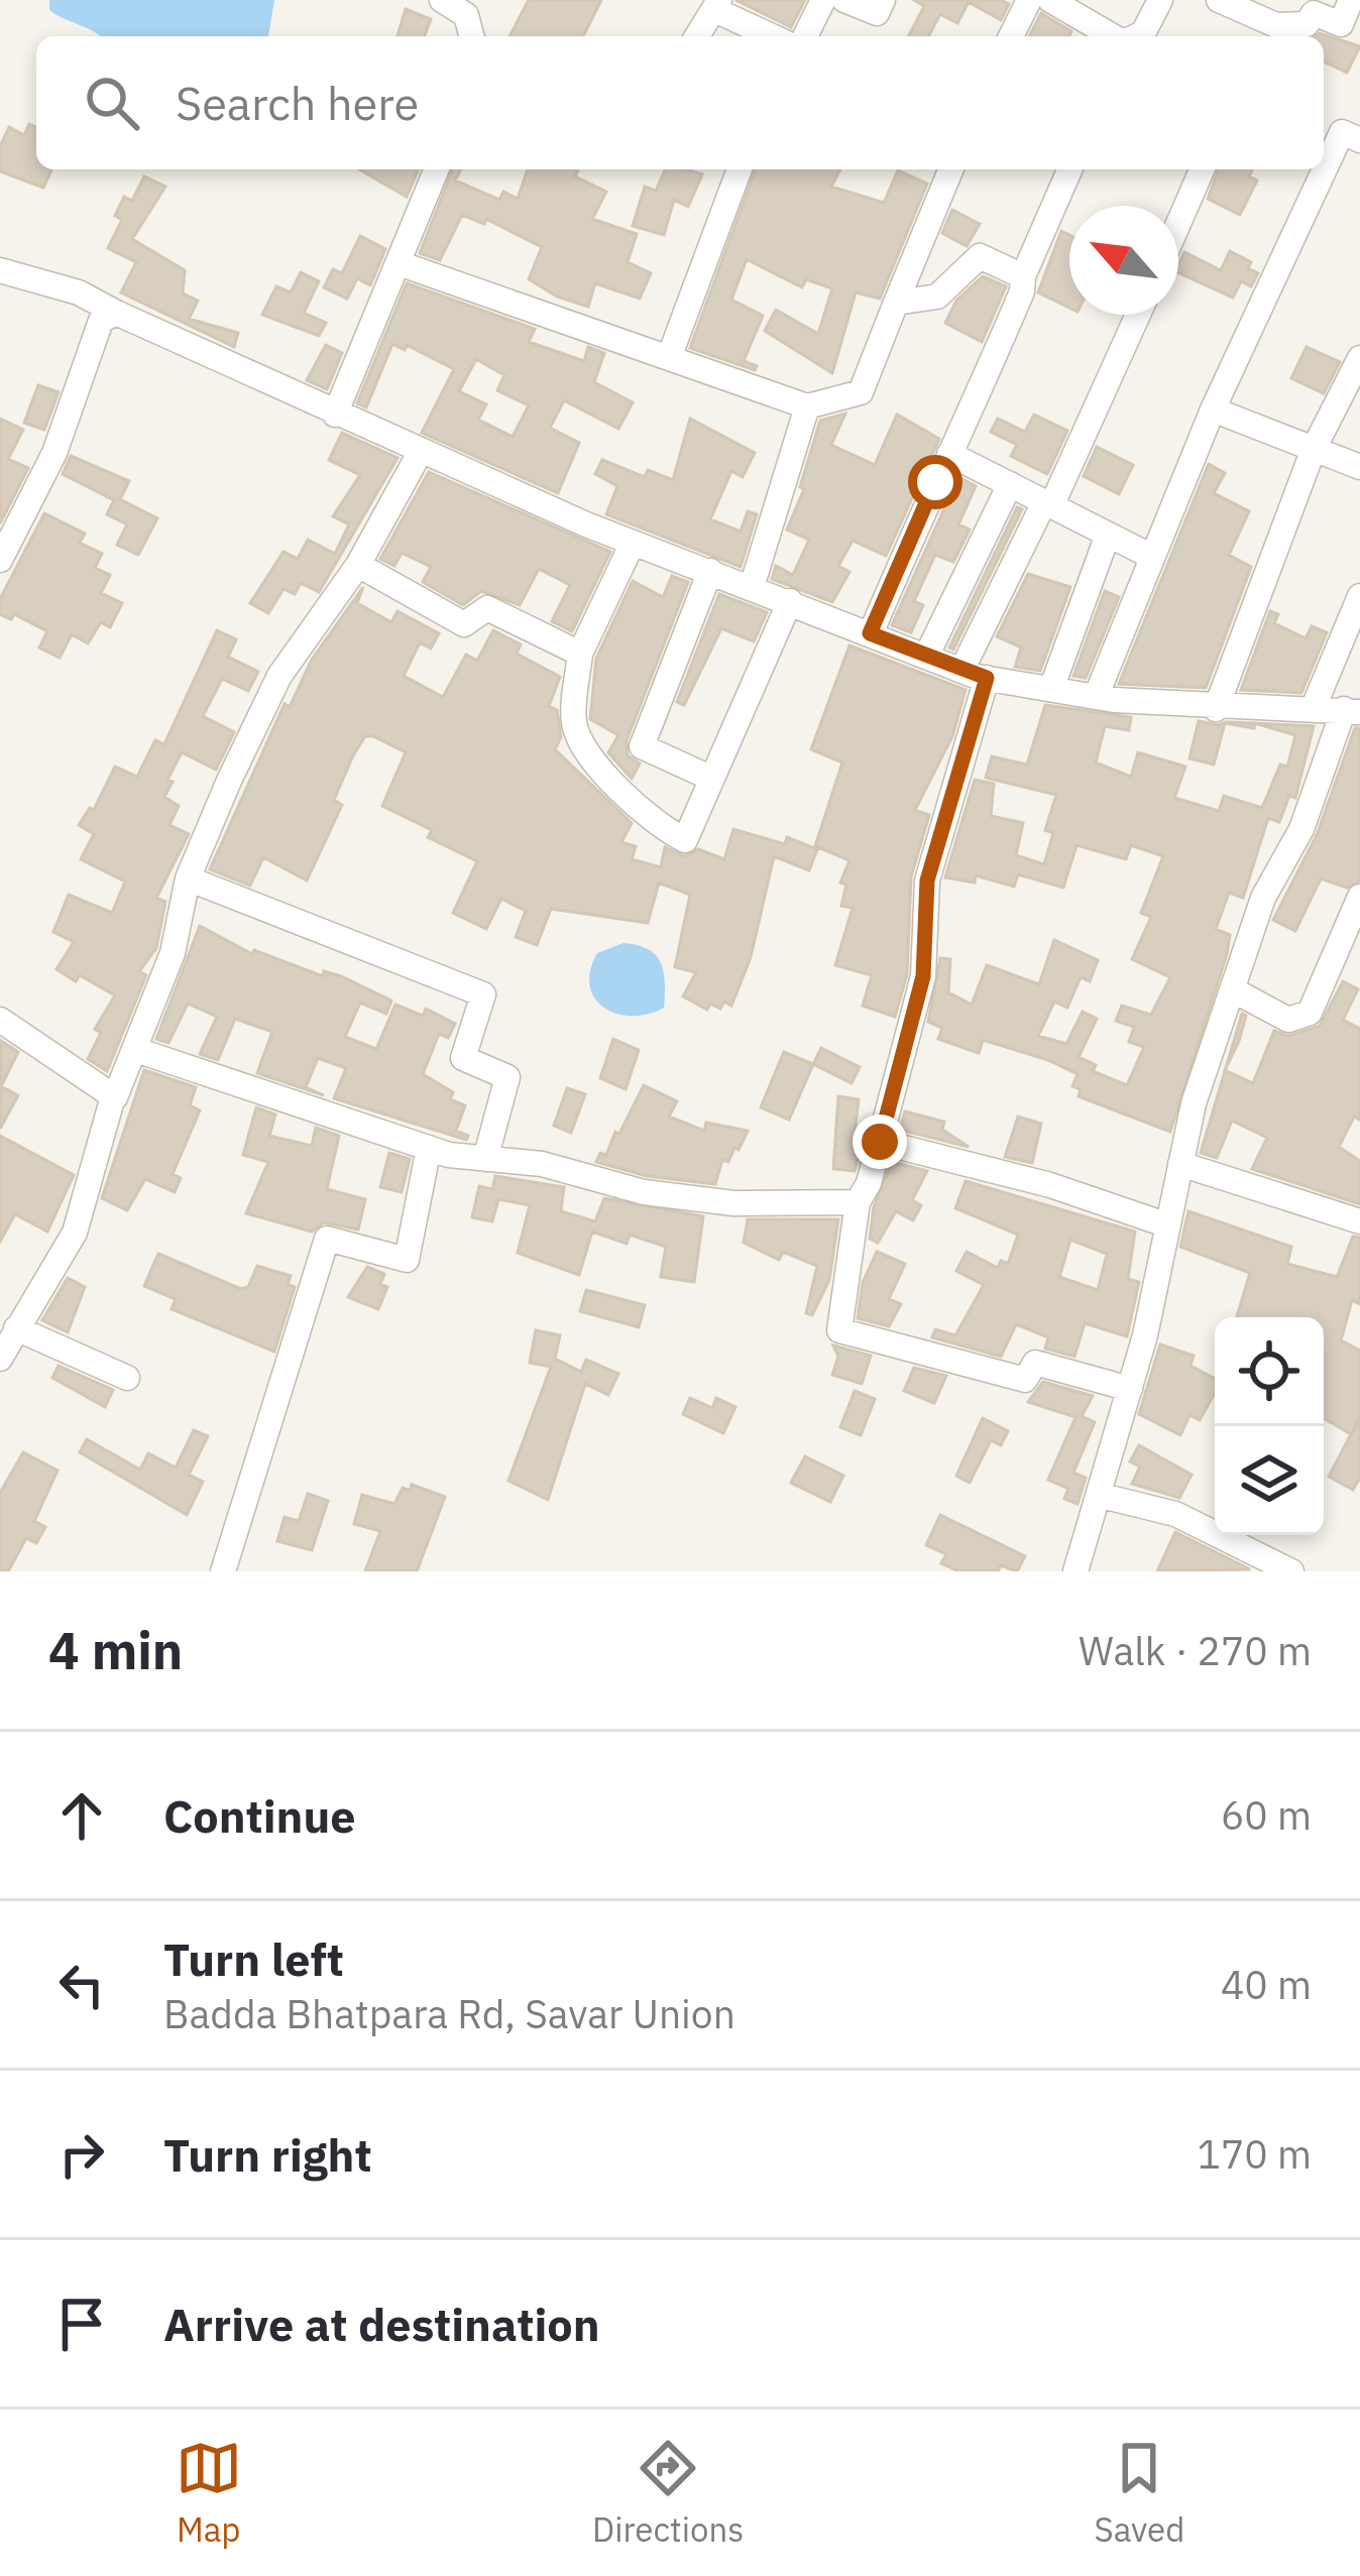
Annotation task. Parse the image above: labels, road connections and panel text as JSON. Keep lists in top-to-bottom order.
{
  "north": "top left",
  "page": {
    "search": "Search here",
    "heading": ["4 min", "Walk · 270 m"],
    "list": [
      ["Continue", "60 m"],
      ["Turn left", "Badda Bhatpara Rd, Savar Union", "40 m"],
      ["Turn right", "170 m"],
      "Arrive at destination"
    ],
    "nav": ["Map", "Directions", "Saved"]
  }
}
